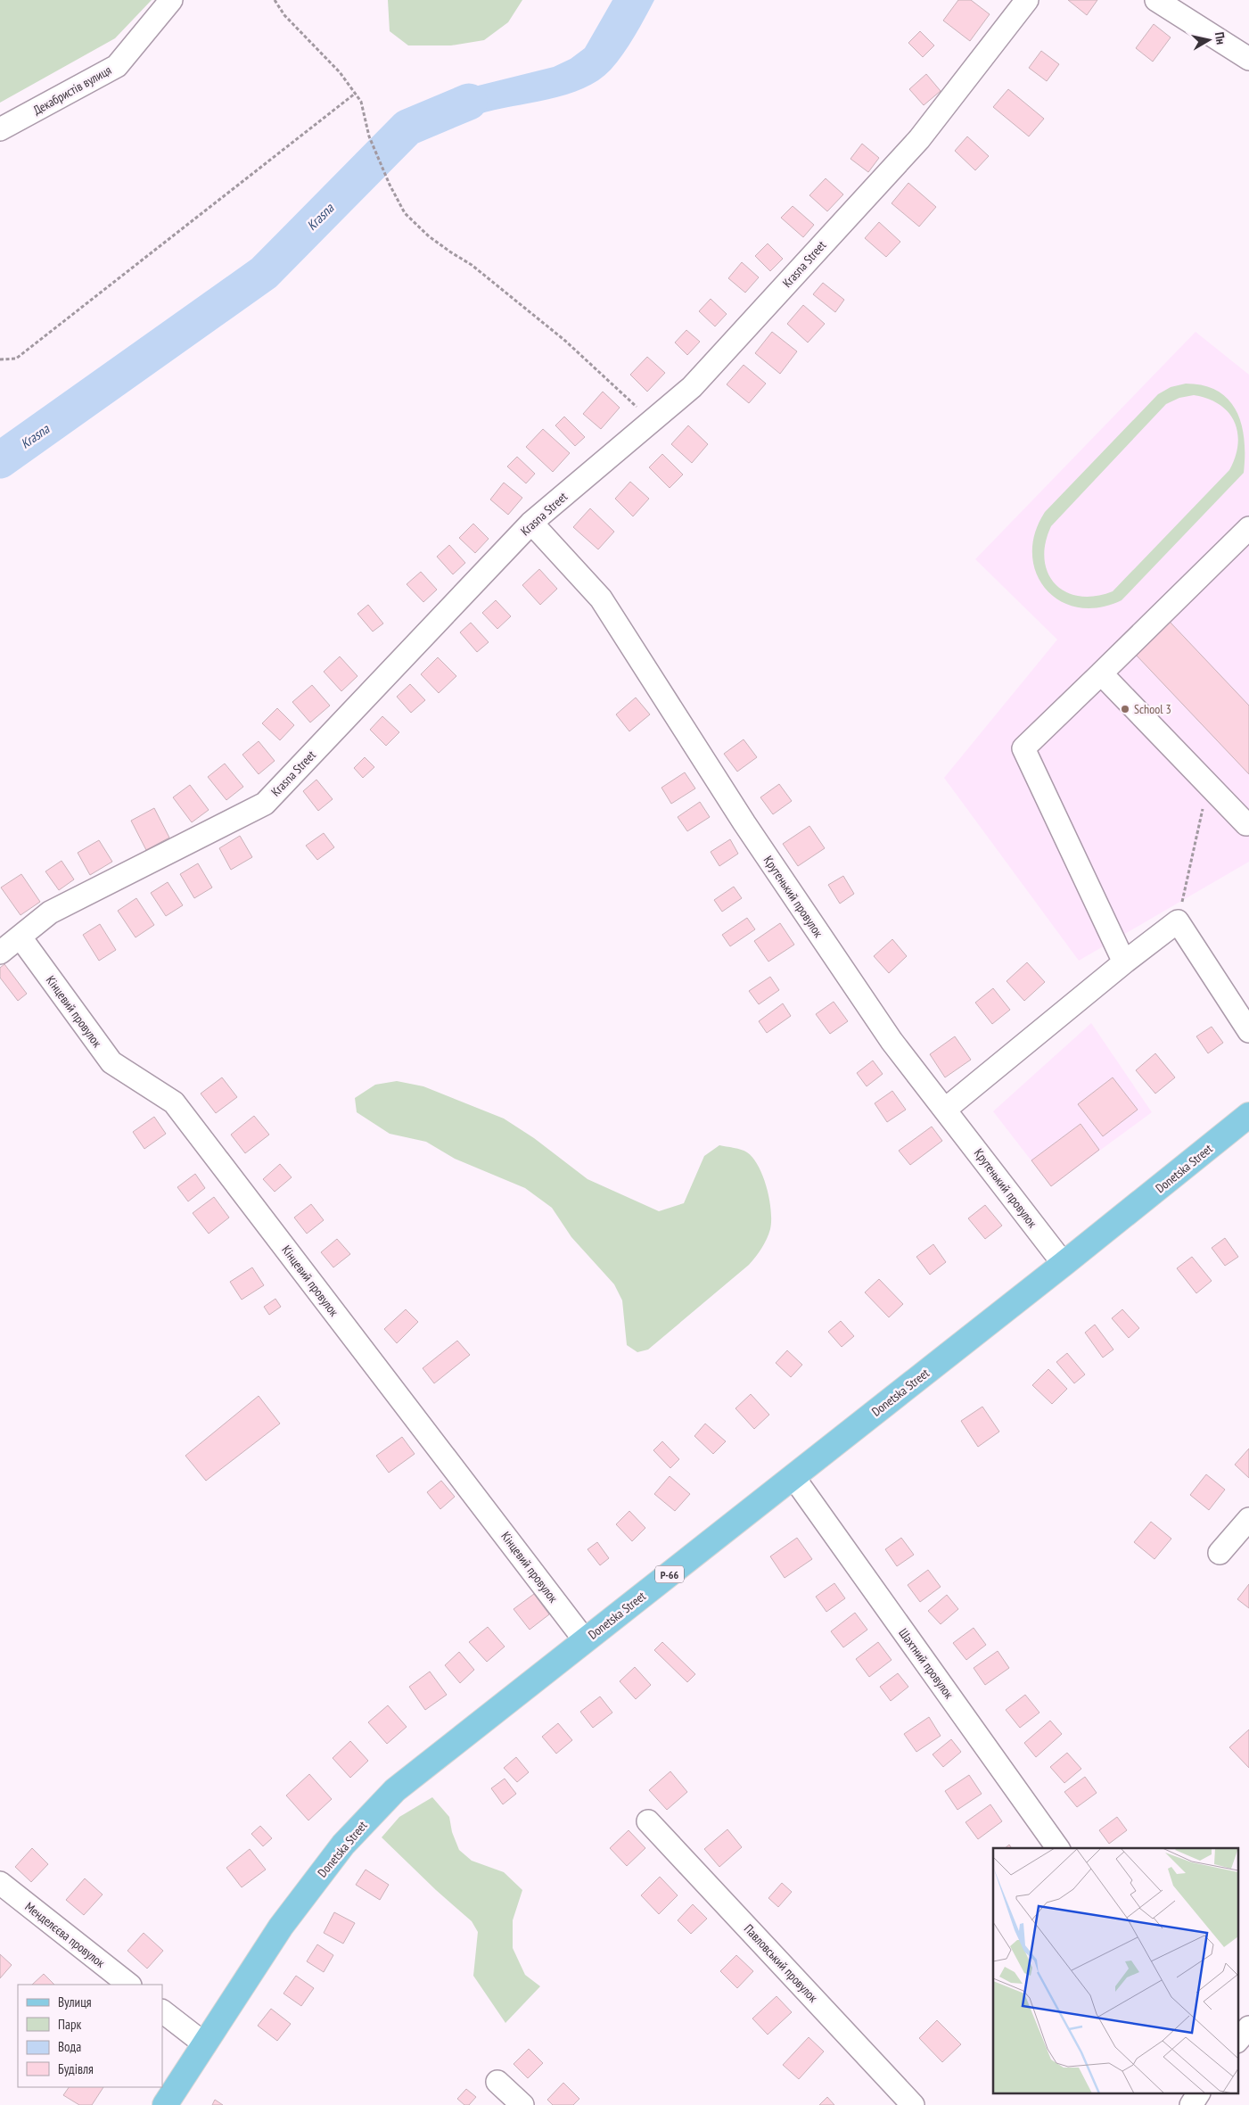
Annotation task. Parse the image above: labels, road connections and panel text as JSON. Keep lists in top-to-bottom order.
{
  "streets": {
    "main road": ["Donetska Street", "Р-66"],
    "street": [
      "Декабристів вулиця",
      "Krasna Street",
      "Крутенький провулок",
      "Кінцевий провулок",
      "Шахтний провулок",
      "Менделєєва провулок",
      "Павловський провулок"
    ]
  },
  "crossings": [
    ["Krasna Street", "Крутенький провулок"],
    ["Krasna Street", "Кінцевий провулок"],
    ["Крутенький провулок", "Donetska Street"],
    ["Кінцевий провулок", "Donetska Street"],
    ["Donetska Street", "Шахтний провулок"]
  ],
  "water": ["Krasna"],
  "places": ["School 3"],
  "legend": [
    "Вулиця",
    "Парк",
    "Вода",
    "Будівля"
  ],
  "north": "right"
}
